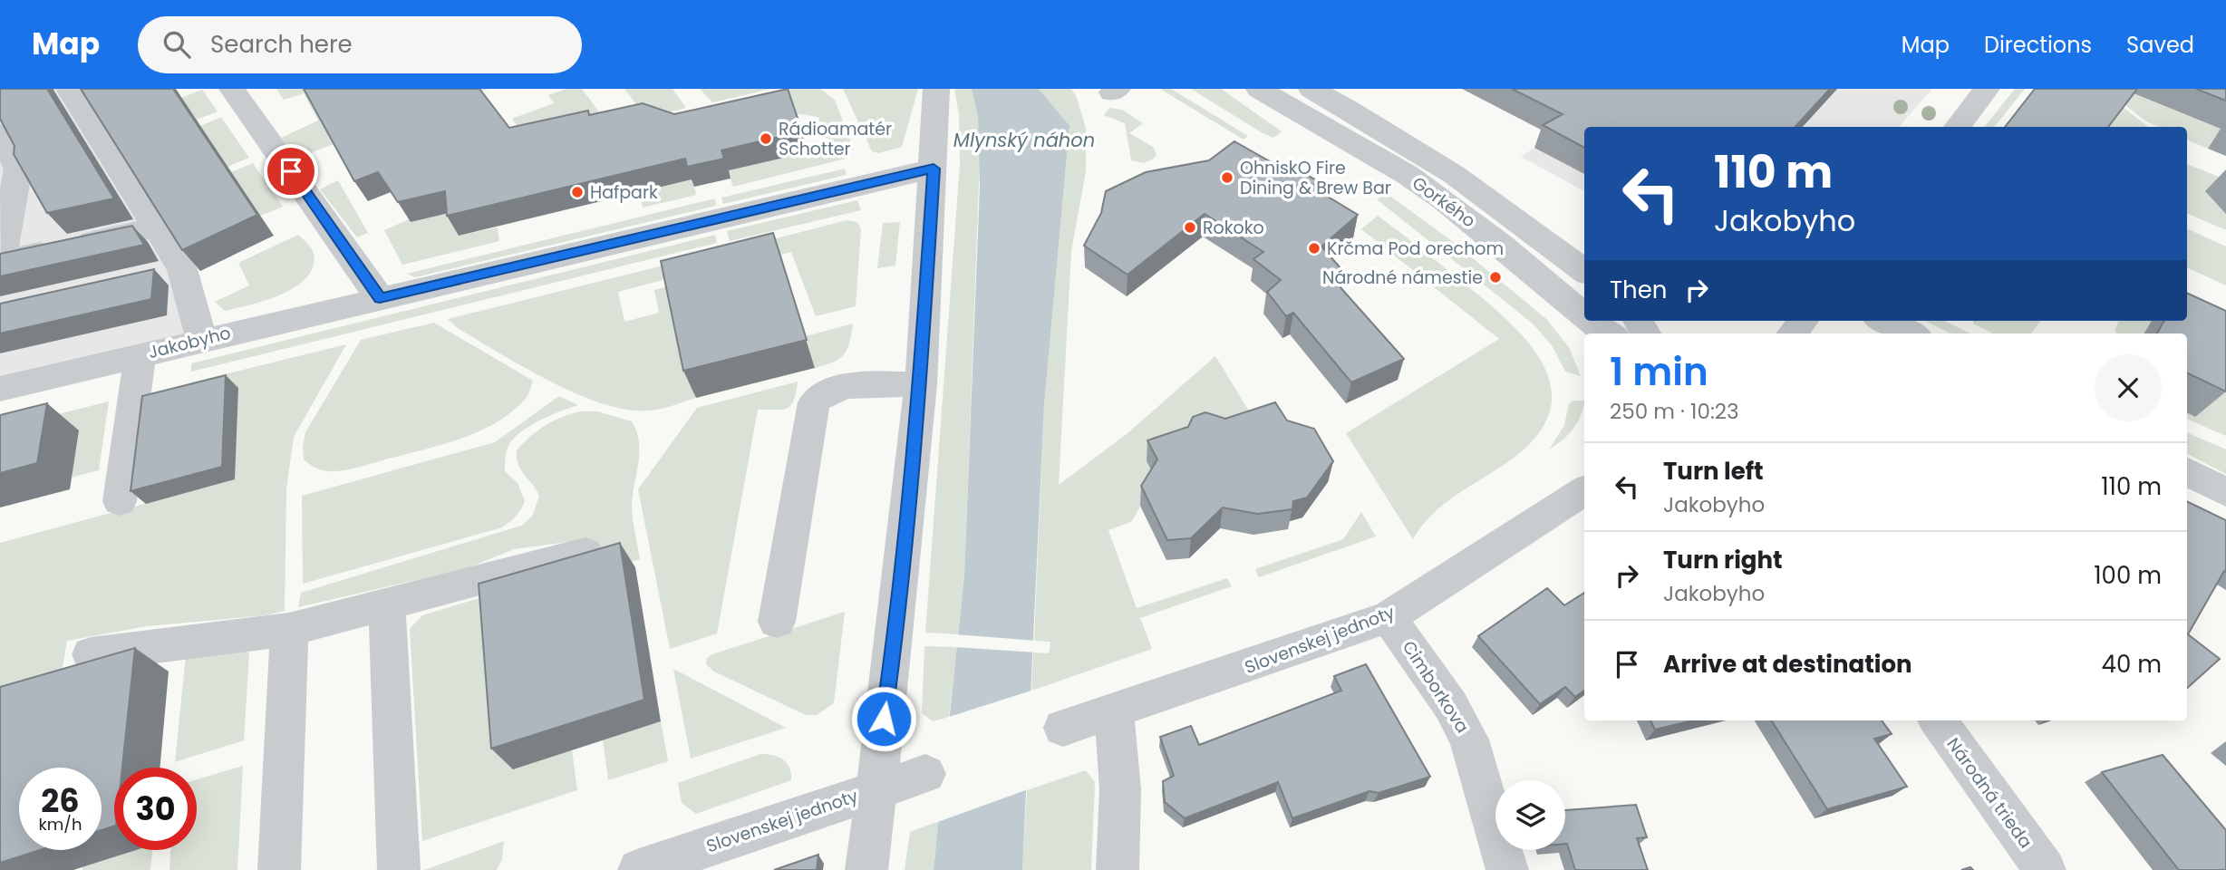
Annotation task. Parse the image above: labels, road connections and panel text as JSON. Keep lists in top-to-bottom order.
{
  "streets": {
    "street": [
      "Gorkého",
      "Jakobyho",
      "Slovenskej jednoty",
      "Cimborkova",
      "Národná trieda"
    ]
  },
  "crossings": [
    ["Slovenskej jednoty", "Cimborkova"]
  ],
  "water": ["Mlynský náhon"],
  "places": [
    "Rádioamatér Schotter",
    "OhniskO Fire Dining & Brew Bar",
    "Hafpark",
    "Rokoko",
    "Krčma Pod orechom",
    "Národné námestie"
  ],
  "page": {
    "header": "Map",
    "search": "Search here",
    "nav": ["Map", "Directions", "Saved"],
    "turn": ["110 m", "Jakobyho"],
    "then": "Then",
    "heading": ["1 min", "250 m · 10:23"],
    "list": [
      {
        "name": "Turn left",
        "note": "Jakobyho",
        "value": "110 m"
      },
      {
        "name": "Turn right",
        "note": "Jakobyho",
        "value": "100 m"
      },
      {
        "name": "Arrive at destination",
        "value": "40 m"
      }
    ],
    "speed": "26 km/h",
    "limit": "30"
  }
}
